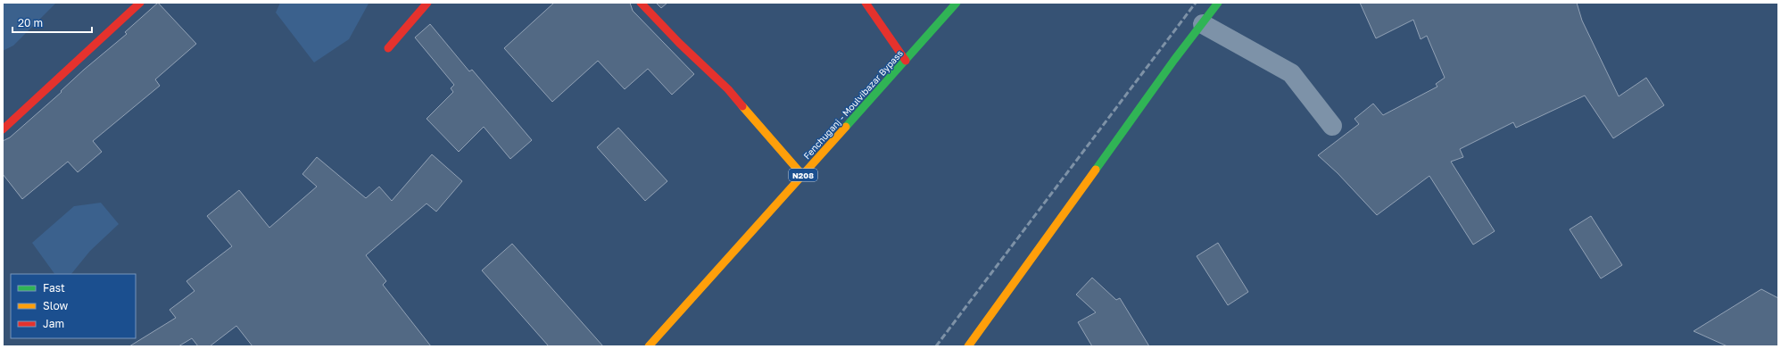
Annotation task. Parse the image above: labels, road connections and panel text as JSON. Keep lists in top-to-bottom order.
{
  "streets": {
    "main road": ["Fenchuganj - Moulvibazar Bypass", "N208"]
  },
  "legend": ["Fast", "Slow", "Jam"],
  "scale_bar": "20 m"
}
